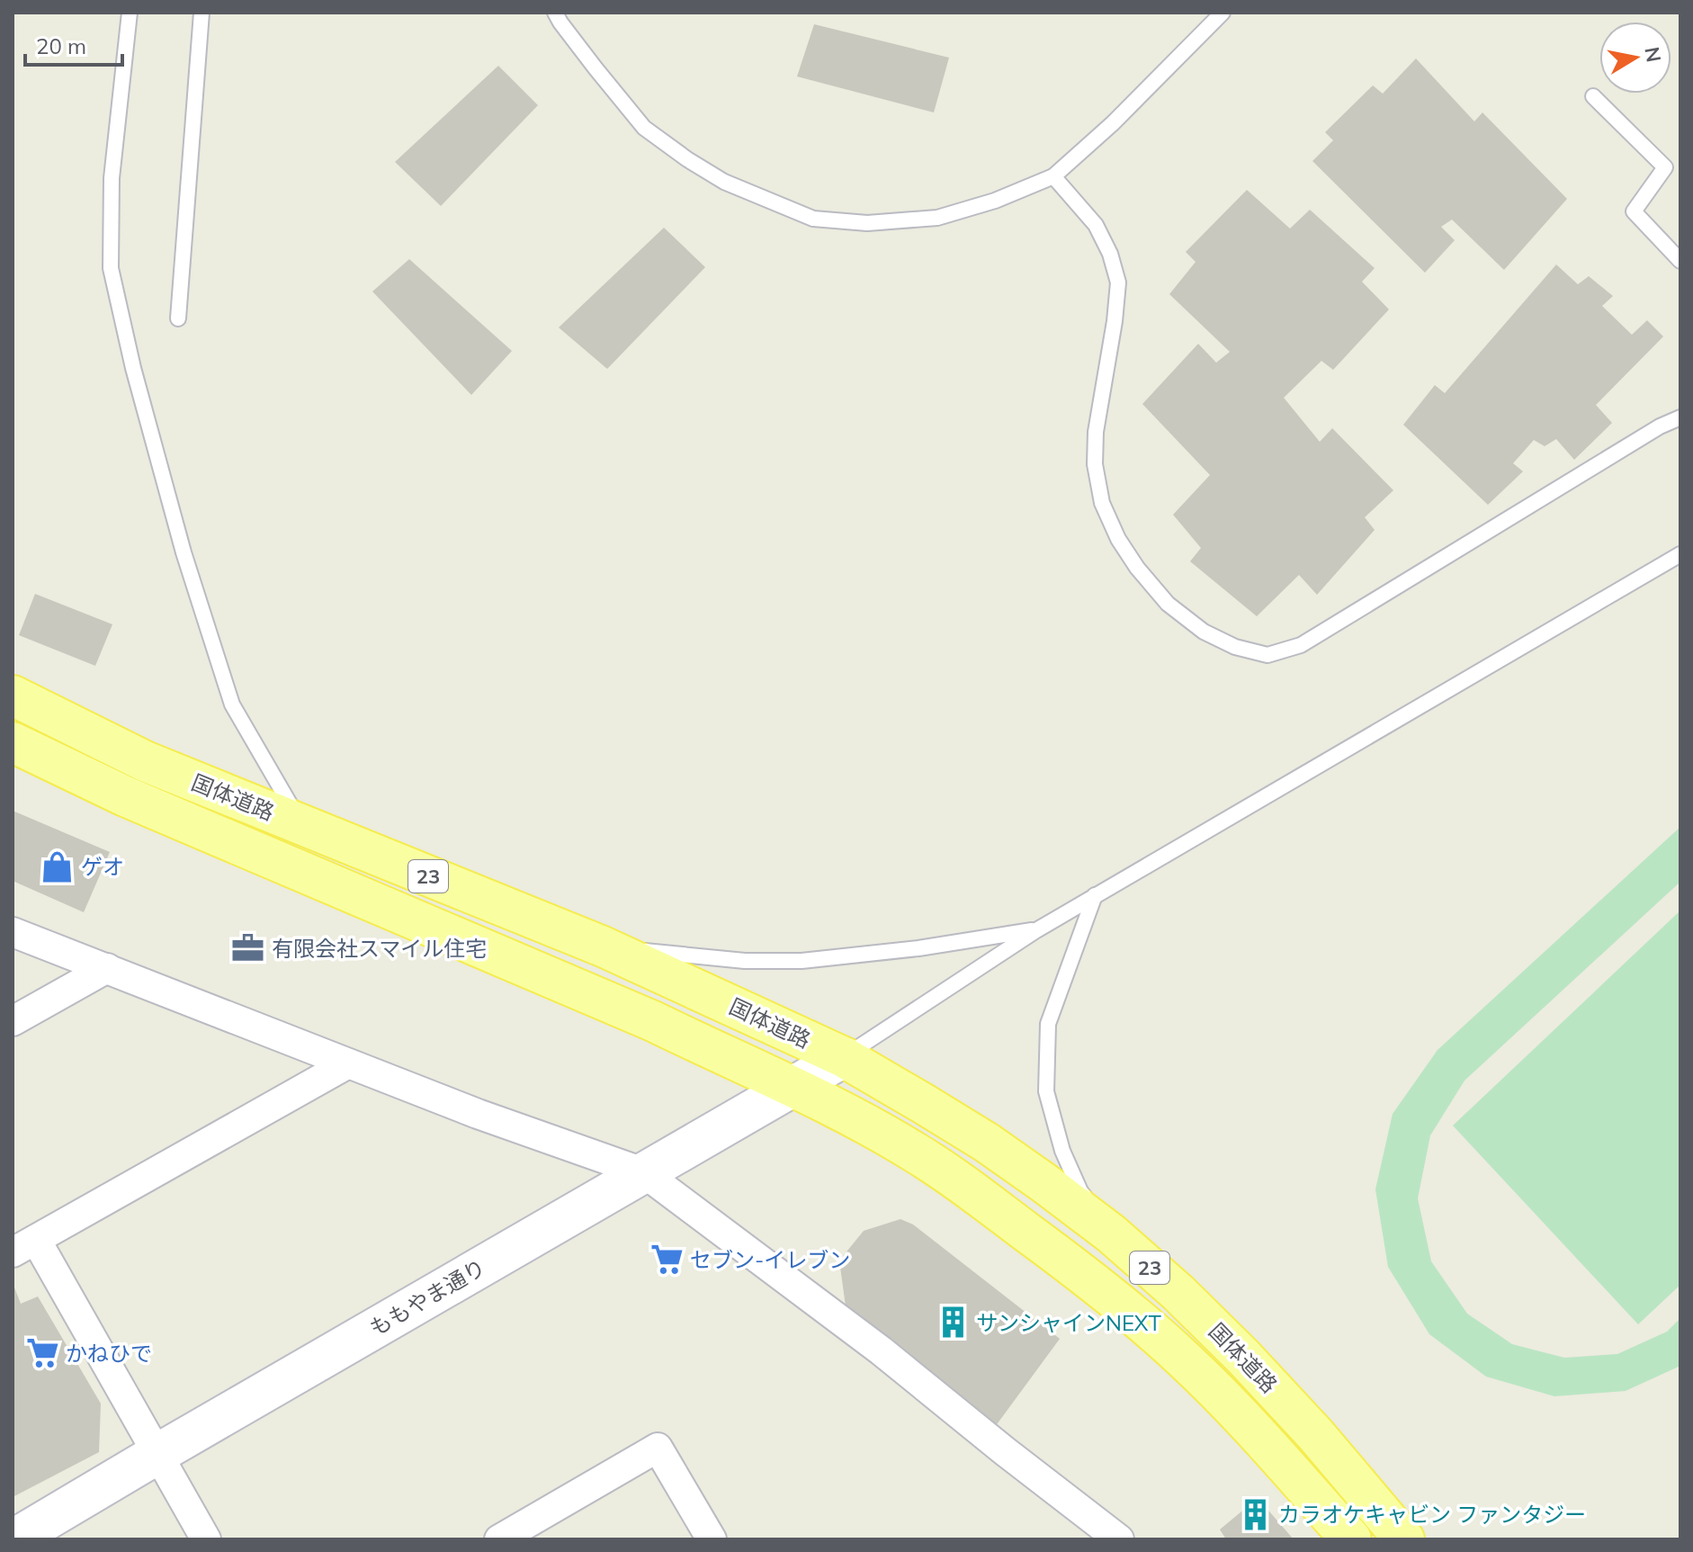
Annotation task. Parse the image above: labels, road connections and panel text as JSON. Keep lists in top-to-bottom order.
{
  "streets": {
    "main road": ["国体道路", "23"],
    "street": ["ももやま通り"]
  },
  "crossings": [
    ["国体道路", "ももやま通り"]
  ],
  "places": {
    "shop": ["ゲオ"],
    "office": ["有限会社スマイル住宅"],
    "supermarket": ["セブン-イレブン", "かねひで"],
    "building": ["サンシャインNEXT", "カラオケキャビン ファンタジー"]
  },
  "scale_bar": "20 m",
  "north": "right"
}
